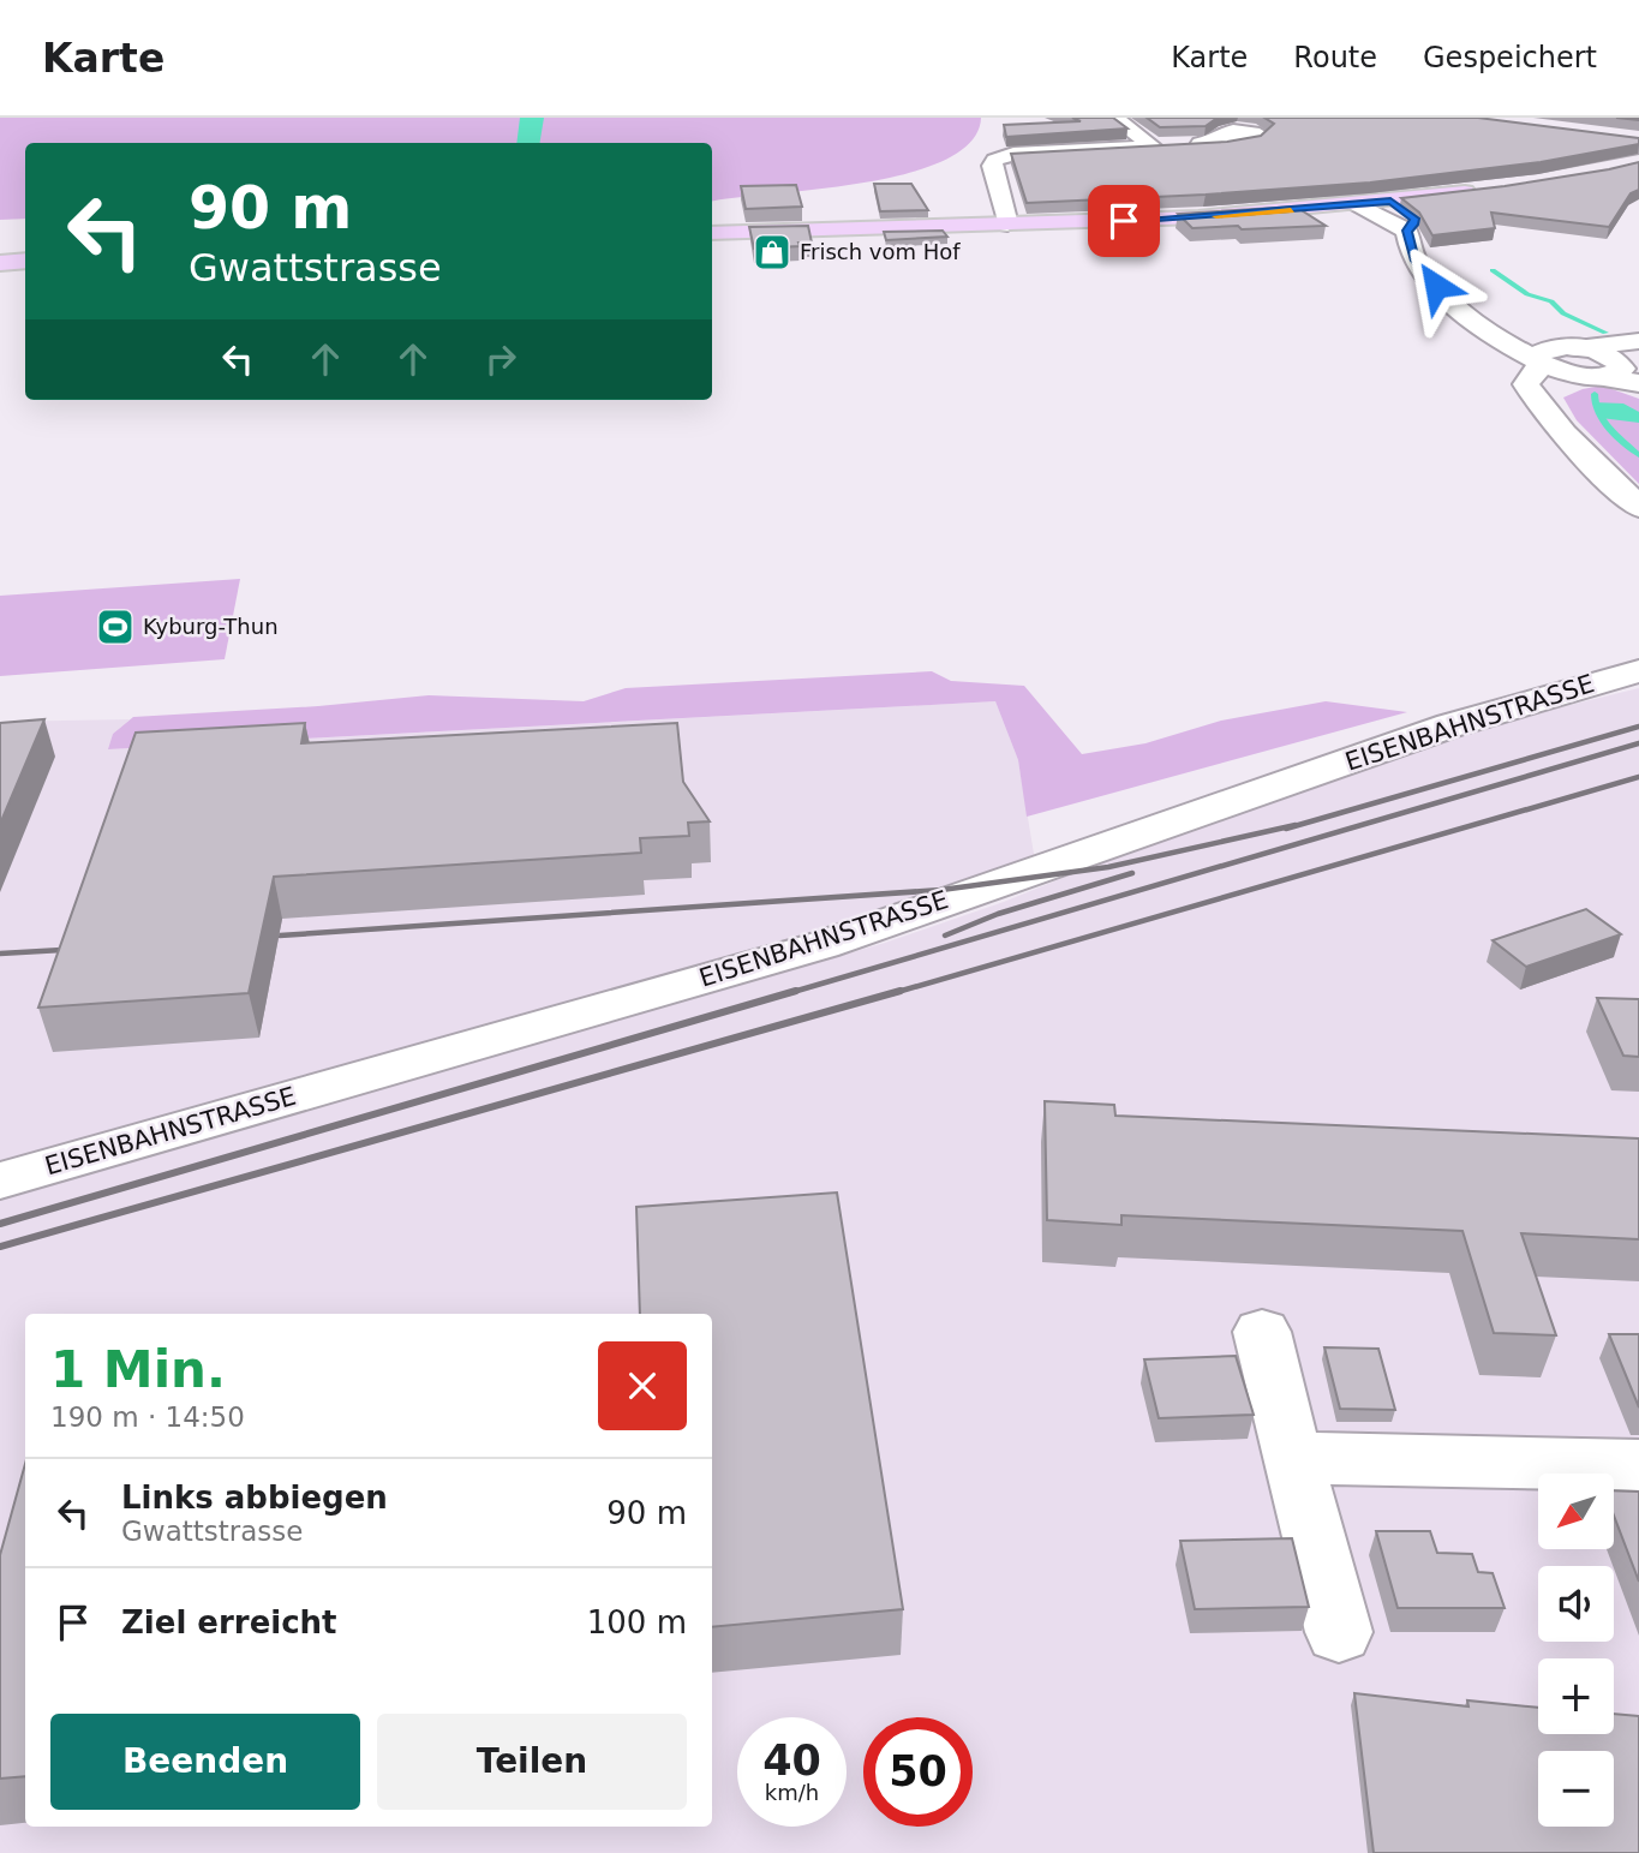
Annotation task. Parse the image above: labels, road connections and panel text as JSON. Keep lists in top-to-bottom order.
{
  "streets": {
    "street": ["EISENBAHNSTRASSE"]
  },
  "places": {
    "shop": ["Frisch vom Hof"],
    "sports": ["Kyburg-Thun"]
  },
  "north": "bottom left",
  "page": {
    "header": "Karte",
    "nav": ["Karte", "Route", "Gespeichert"],
    "turn": ["90 m", "Gwattstrasse"],
    "heading": ["1 Min.", "190 m · 14:50"],
    "list": [
      {
        "name": "Links abbiegen",
        "note": "Gwattstrasse",
        "value": "90 m"
      },
      {
        "name": "Ziel erreicht",
        "value": "100 m"
      }
    ],
    "map_buttons": ["+", "−"],
    "buttons": ["Beenden", "Teilen"],
    "speed": "40 km/h",
    "limit": "50"
  }
}
